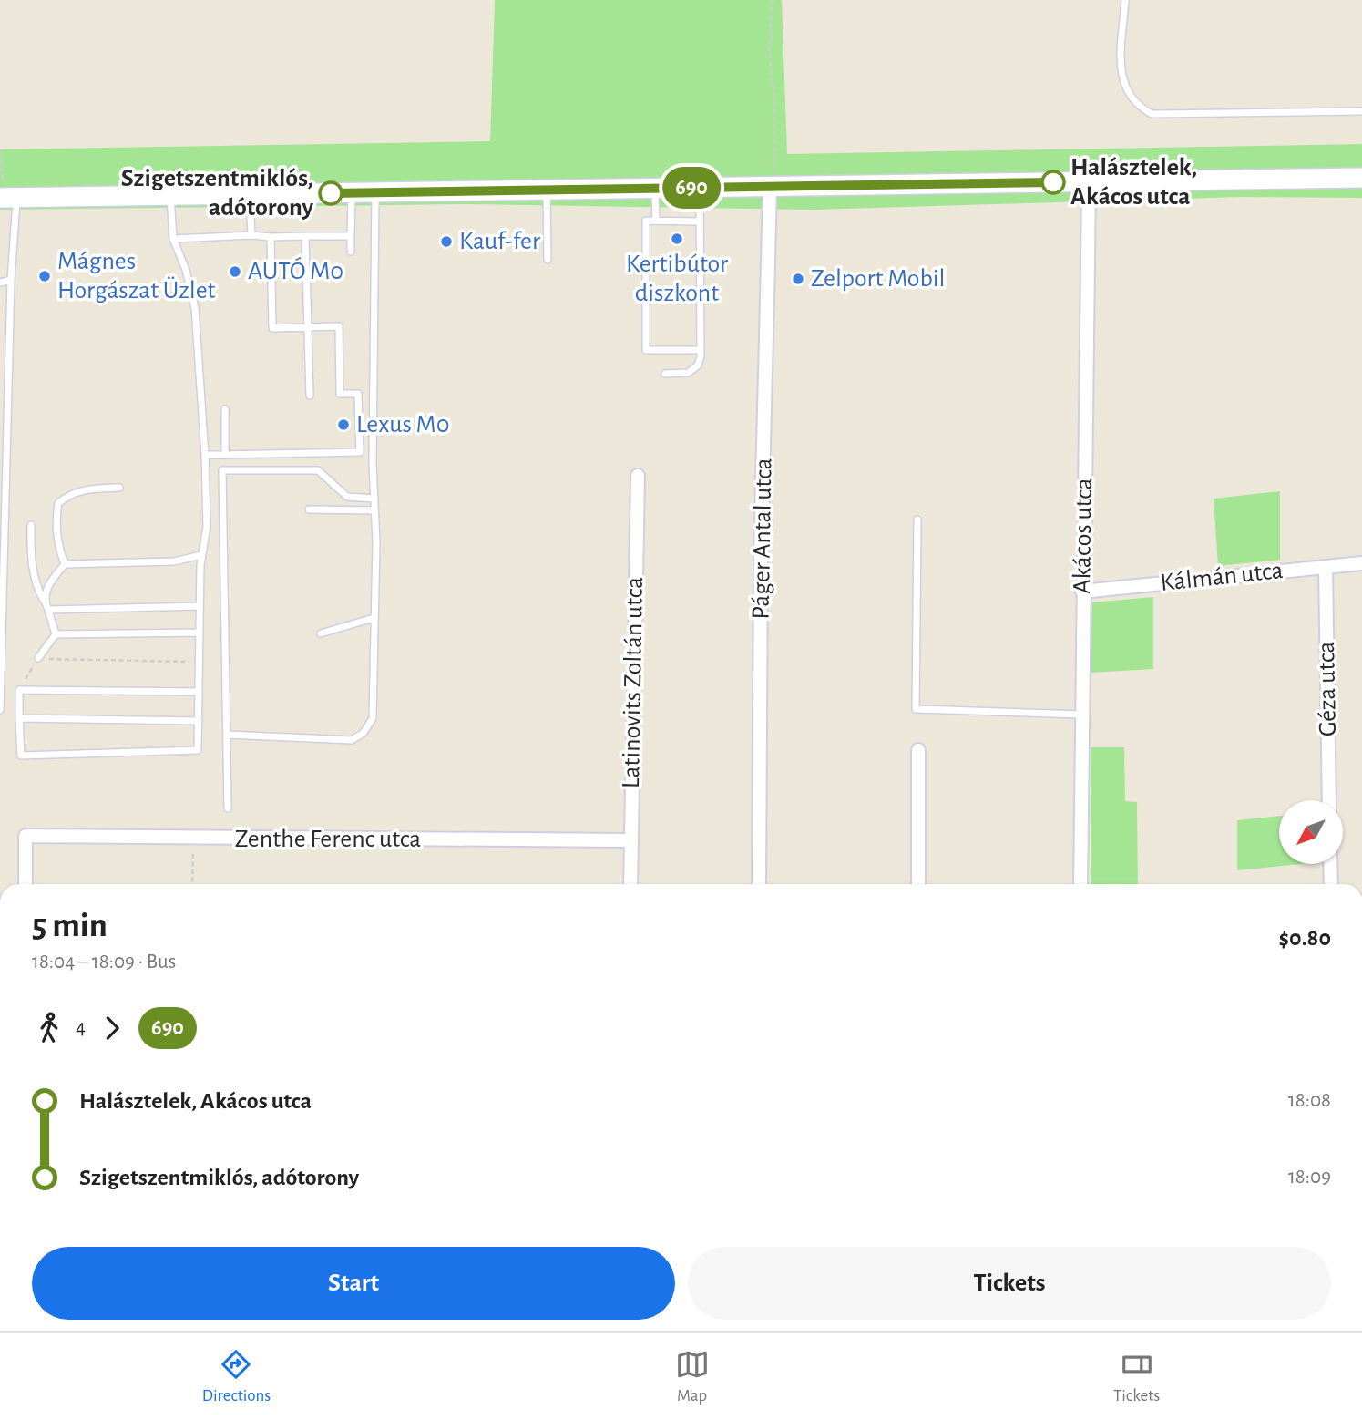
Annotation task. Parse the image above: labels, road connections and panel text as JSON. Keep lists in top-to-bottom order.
{
  "streets": {
    "street": [
      "Akácos utca",
      "Páger Antal utca",
      "Kálmán utca",
      "Latinovits Zoltán utca",
      "Géza utca",
      "Zenthe Ferenc utca"
    ]
  },
  "crossings": [
    ["Akácos utca", "Kálmán utca"],
    ["Kálmán utca", "Géza utca"],
    ["Latinovits Zoltán utca", "Zenthe Ferenc utca"]
  ],
  "places": [
    "Halásztelek, Akácos utca",
    "Szigetszentmiklós, adótorony",
    "Kertibútor diszkont",
    "Kauf-fer",
    "AUTÓ M0",
    "Mágnes Horgászat Üzlet",
    "Zelport Mobil",
    "Lexus M0"
  ],
  "lines": ["bus line 690"],
  "north": "bottom left",
  "page": {
    "on_map": "690",
    "heading": ["5 min", "18:04 – 18:09 · Bus", "$0.80"],
    "legs": ["4", "690"],
    "list": [
      {
        "name": "Halásztelek, Akácos utca",
        "value": "18:08"
      },
      {
        "name": "Szigetszentmiklós, adótorony",
        "value": "18:09"
      }
    ],
    "buttons": ["Start", "Tickets"],
    "tabs": ["Directions", "Map", "Tickets"]
  }
}
